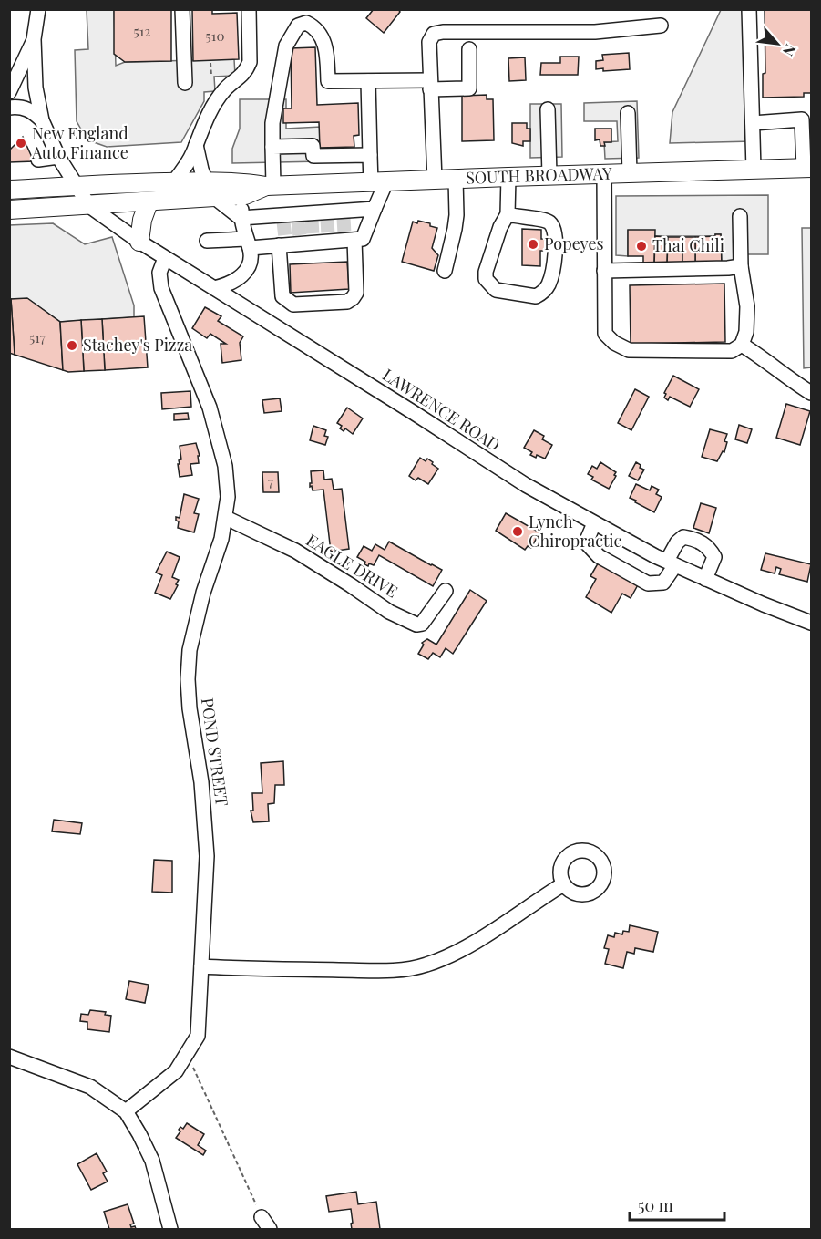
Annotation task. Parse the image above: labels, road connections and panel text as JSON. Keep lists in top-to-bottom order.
{
  "streets": {
    "main road": ["SOUTH BROADWAY"],
    "street": ["LAWRENCE ROAD", "EAGLE DRIVE", "POND STREET"]
  },
  "crossings": [
    ["SOUTH BROADWAY", "LAWRENCE ROAD"],
    ["SOUTH BROADWAY", "POND STREET"],
    ["LAWRENCE ROAD", "POND STREET"],
    ["EAGLE DRIVE", "POND STREET"]
  ],
  "places": [
    "New England Auto Finance",
    "Popeyes",
    "Thai Chili",
    "Stachey's Pizza",
    "Lynch Chiropractic"
  ],
  "house_numbers": [
    "512",
    "510",
    "517",
    "7"
  ],
  "scale_bar": "50 m",
  "north": "bottom right"
}
